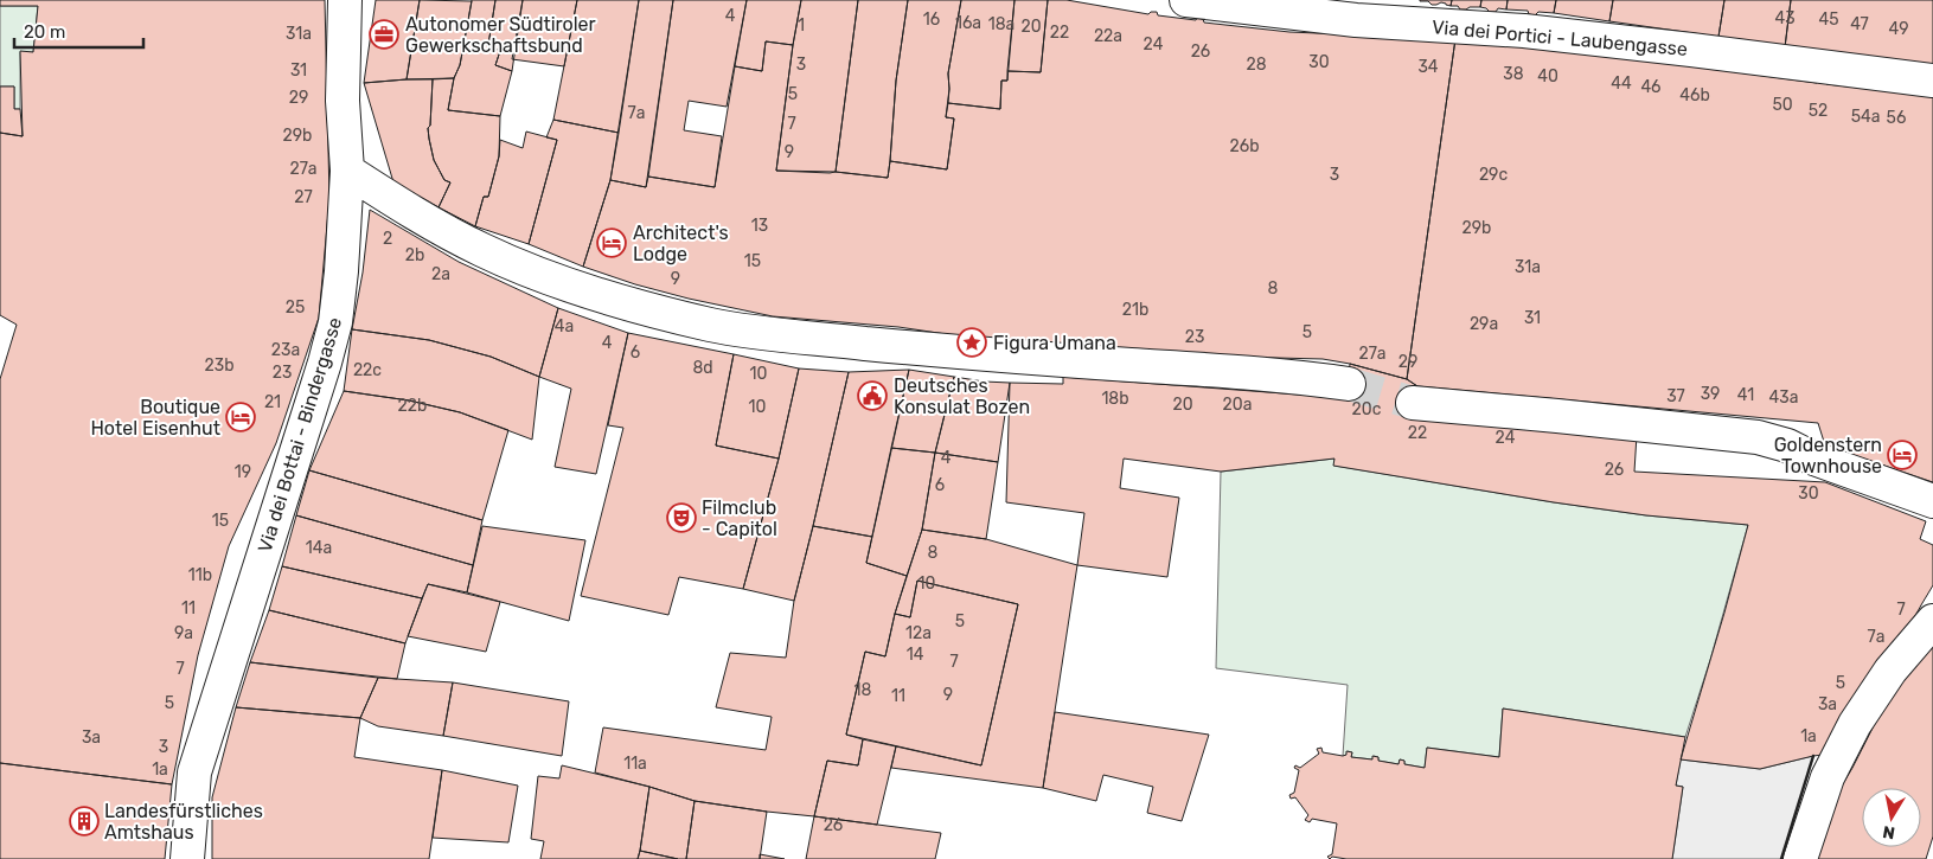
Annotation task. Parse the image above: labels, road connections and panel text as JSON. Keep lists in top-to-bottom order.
{
  "streets": {
    "street": ["Via dei Portici - Laubengasse", "Via dei Bottai - Bindergasse"]
  },
  "places": {
    "office": ["Autonomer Südtiroler Gewerkschaftsbund"],
    "hotel": ["Architect's Lodge", "Boutique Hotel Eisenhut", "Goldenstern Townhouse"],
    "place": ["Figura Umana"],
    "public building": ["Deutsches Konsulat Bozen"],
    "theatre": ["Filmclub - Capitol"],
    "building": ["Landesfürstliches Amtshaus"]
  },
  "house_numbers": [
    "4",
    "43",
    "16",
    "45",
    "16a",
    "18a",
    "47",
    "1",
    "20",
    "49",
    "22",
    "31a",
    "22a",
    "24",
    "26",
    "30",
    "3",
    "28",
    "34",
    "31",
    "38",
    "40",
    "44",
    "46",
    "5",
    "46b",
    "29",
    "50",
    "52",
    "7a",
    "54a",
    "56",
    "7",
    "29b",
    "26b",
    "9",
    "27a",
    "3",
    "29c",
    "27",
    "13",
    "29b",
    "2",
    "2b",
    "15",
    "31a",
    "2a",
    "9",
    "8",
    "25",
    "21b",
    "31",
    "29a",
    "4a",
    "5",
    "23",
    "4",
    "23a",
    "6",
    "27a",
    "29",
    "23b",
    "8d",
    "22c",
    "23",
    "10",
    "39",
    "41",
    "37",
    "43a",
    "18b",
    "21",
    "20",
    "20a",
    "22b",
    "10",
    "20c",
    "22",
    "24",
    "4",
    "26",
    "19",
    "6",
    "30",
    "15",
    "14a",
    "8",
    "11b",
    "10",
    "11",
    "7",
    "5",
    "9a",
    "12a",
    "7a",
    "14",
    "7",
    "7",
    "5",
    "18",
    "9",
    "11",
    "5",
    "3a",
    "1a",
    "3a",
    "3",
    "11a",
    "1a",
    "26"
  ],
  "scale_bar": "20 m",
  "north": "bottom"
}
